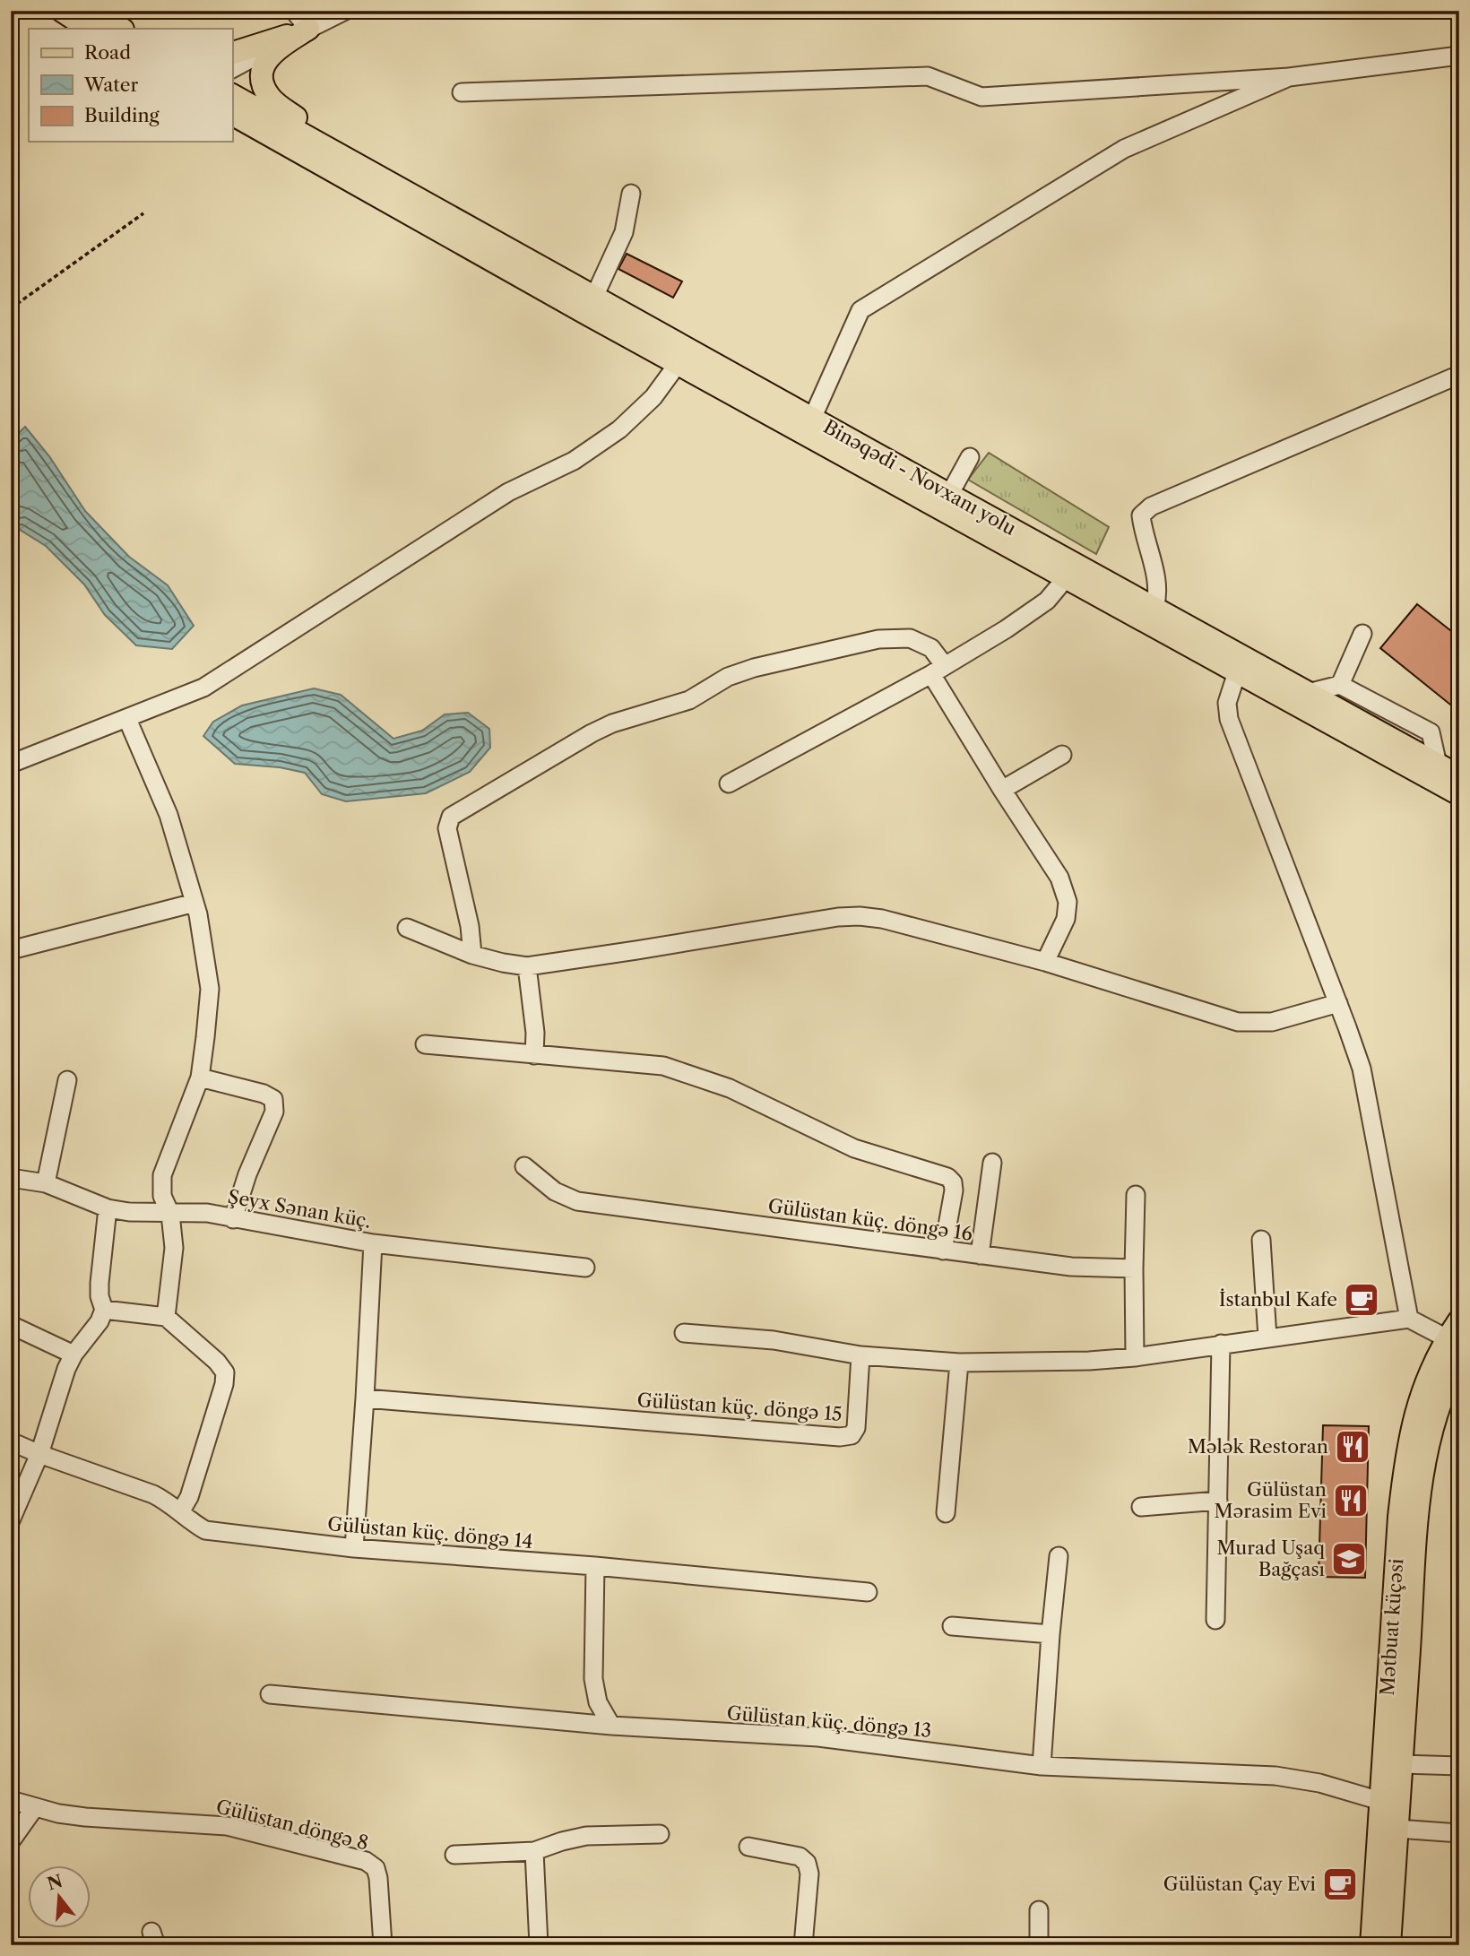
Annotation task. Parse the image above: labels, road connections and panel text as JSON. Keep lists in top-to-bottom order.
{
  "streets": {
    "main road": ["Binəqədi - Novxanı yolu", "Mətbuat küçəsi"],
    "street": [
      "Şeyx Sənan küç.",
      "Gülüstan küç. döngə 16",
      "Gülüstan küç. döngə 15",
      "Gülüstan küç. döngə 14",
      "Gülüstan küç. döngə 13",
      "Gülüstan döngə 8"
    ]
  },
  "crossings": [
    ["Mətbuat küçəsi", "Gülüstan küç. döngə 13"]
  ],
  "places": {
    "cafe": ["İstanbul Kafe", "Gülüstan Çay Evi"],
    "restaurant": ["Mələk Restoran", "Gülüstan Mərasim Evi"],
    "school or university": ["Murad Uşaq Bağçası"]
  },
  "legend": ["Road", "Water", "Building"],
  "north": "top"
}
